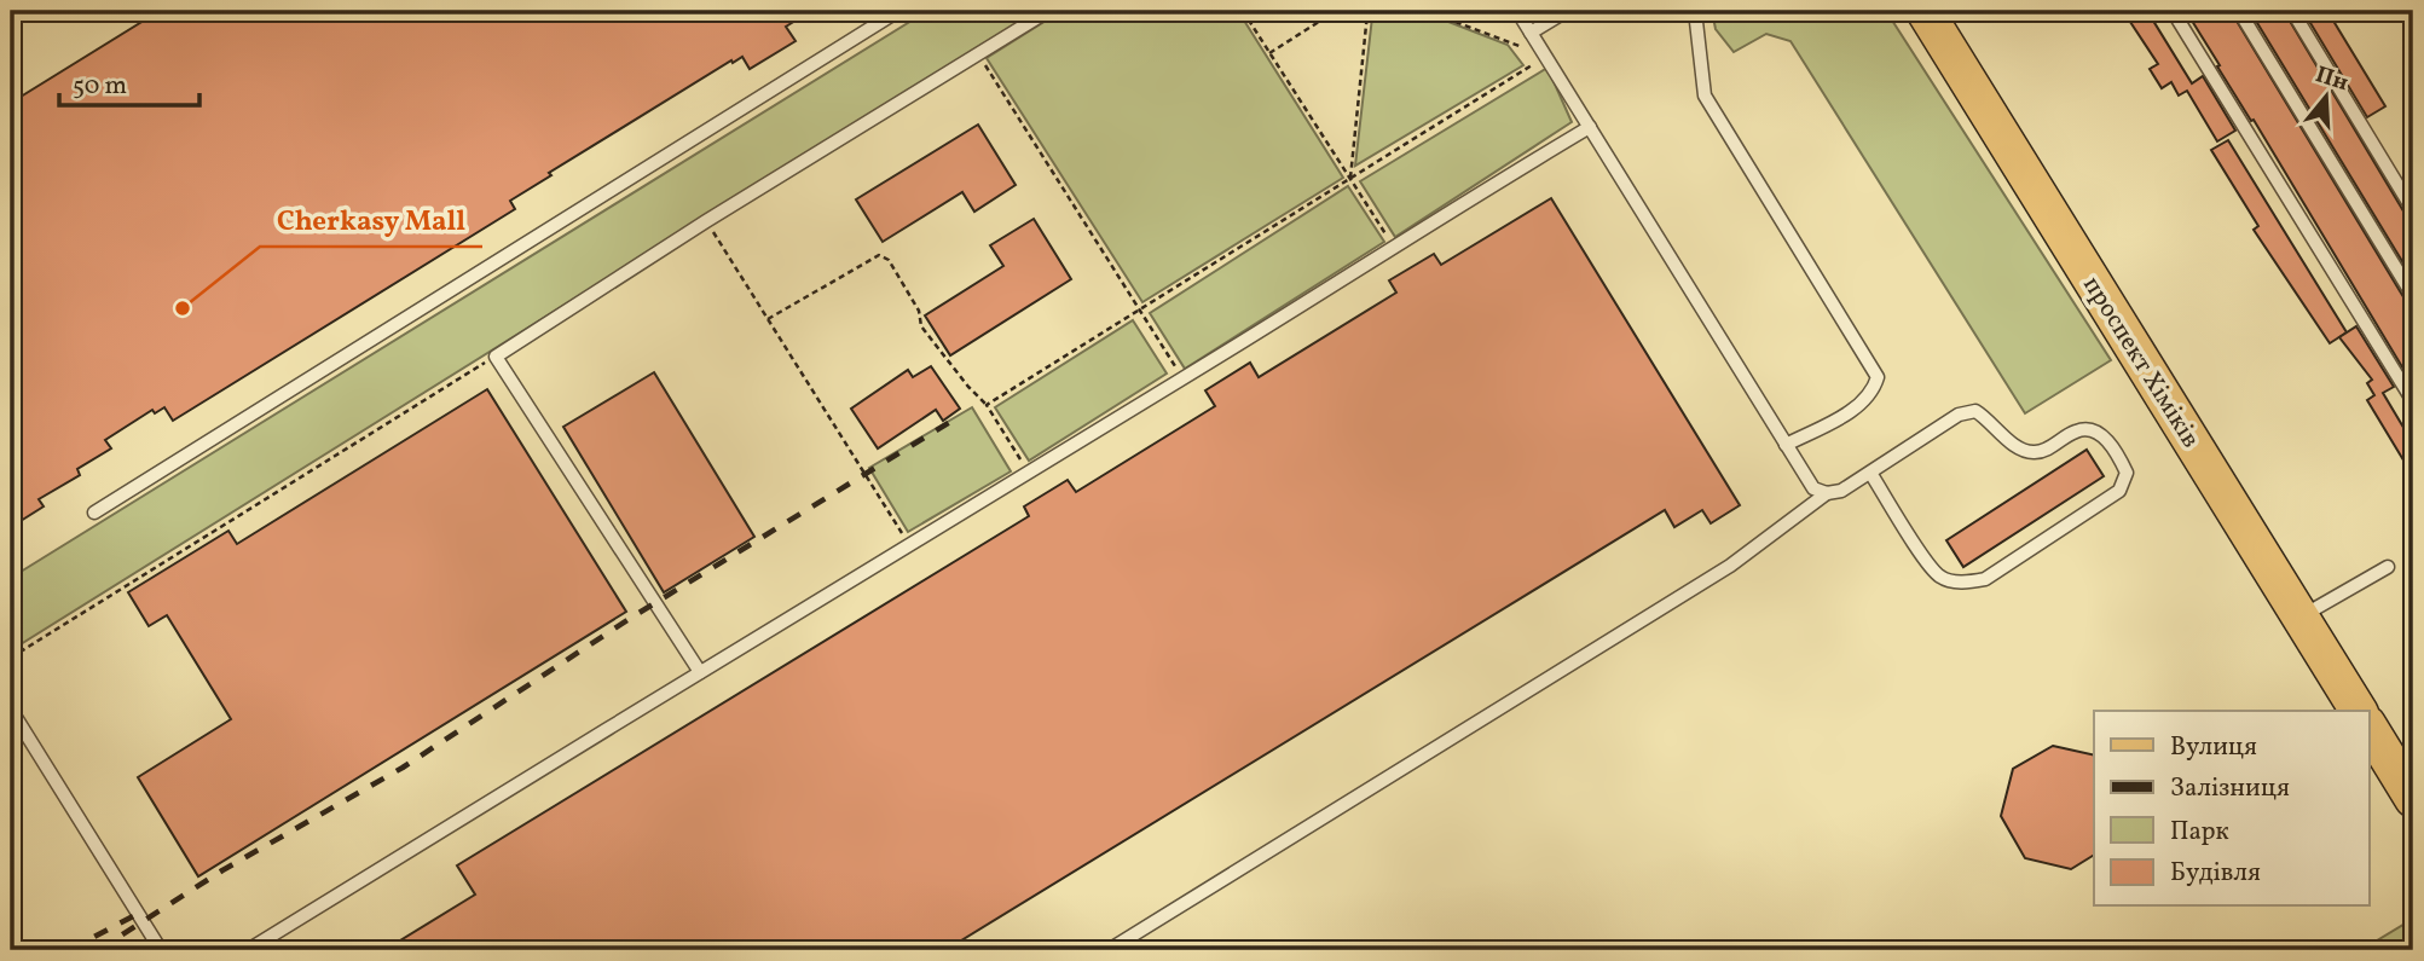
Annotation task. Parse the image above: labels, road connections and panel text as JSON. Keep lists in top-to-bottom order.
{
  "streets": {
    "main road": ["проспект Хіміків"]
  },
  "places": ["Cherkasy Mall"],
  "legend": [
    "Вулиця",
    "Залізниця",
    "Парк",
    "Будівля"
  ],
  "scale_bar": "50 m",
  "north": "top"
}
